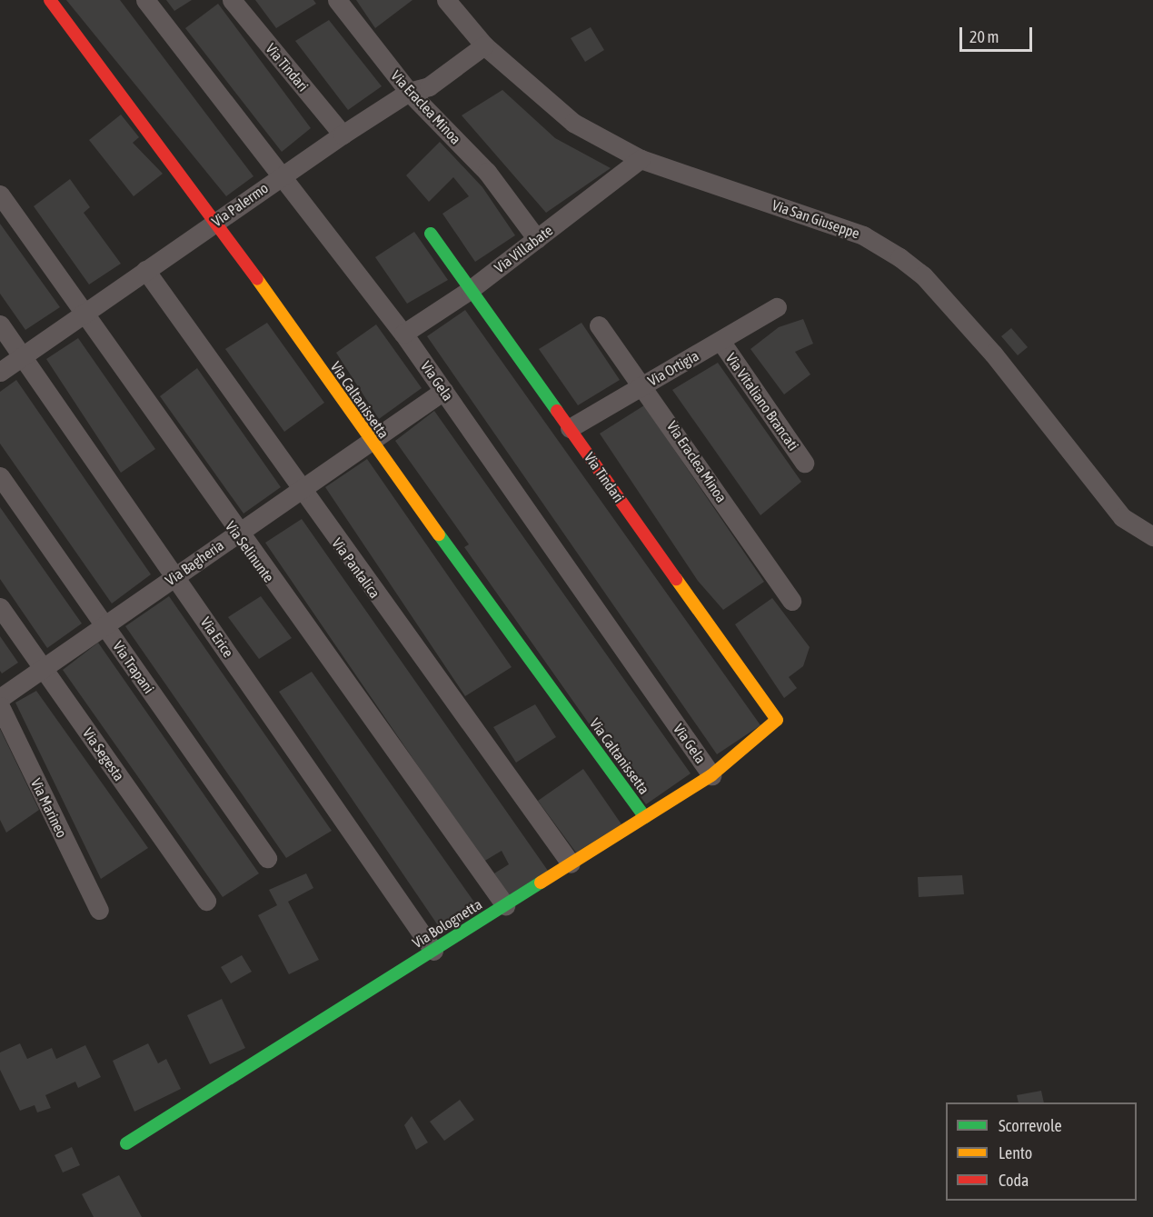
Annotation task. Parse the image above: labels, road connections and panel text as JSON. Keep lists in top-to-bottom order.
{
  "streets": {
    "street": [
      "Via Tindari",
      "Via Eraclea Minoa",
      "Via Palermo",
      "Via San Giuseppe",
      "Via Villabate",
      "Via Ortigia",
      "Via Gela",
      "Via Caltanissetta",
      "Via Vitaliano Brancati",
      "Via Selinunte",
      "Via Bagheria",
      "Via Pantalica",
      "Via Erice",
      "Via Trapani",
      "Via Segesta",
      "Via Marineo",
      "Via Bolognetta"
    ]
  },
  "crossings": [
    ["Via Tindari", "Via Palermo"],
    ["Via Tindari", "Via Villabate"],
    ["Via Tindari", "Via Ortigia"],
    ["Via Tindari", "Via Bolognetta"],
    ["Via Eraclea Minoa", "Via Palermo"],
    ["Via Eraclea Minoa", "Via Villabate"],
    ["Via Eraclea Minoa", "Via Ortigia"],
    ["Via Palermo", "Via San Giuseppe"],
    ["Via Palermo", "Via Gela"],
    ["Via Palermo", "Via Caltanissetta"],
    ["Via Palermo", "Via Selinunte"],
    ["Via Palermo", "Via Pantalica"],
    ["Via Palermo", "Via Erice"],
    ["Via San Giuseppe", "Via Villabate"],
    ["Via Villabate", "Via Gela"],
    ["Via Ortigia", "Via Vitaliano Brancati"],
    ["Via Gela", "Via Bagheria"],
    ["Via Gela", "Via Bolognetta"],
    ["Via Caltanissetta", "Via Bagheria"],
    ["Via Caltanissetta", "Via Bolognetta"],
    ["Via Selinunte", "Via Bagheria"],
    ["Via Selinunte", "Via Bolognetta"],
    ["Via Bagheria", "Via Pantalica"],
    ["Via Bagheria", "Via Erice"],
    ["Via Bagheria", "Via Trapani"],
    ["Via Bagheria", "Via Segesta"],
    ["Via Pantalica", "Via Bolognetta"],
    ["Via Erice", "Via Bolognetta"]
  ],
  "legend": ["Scorrevole", "Lento", "Coda"],
  "scale_bar": "20 m"
}
